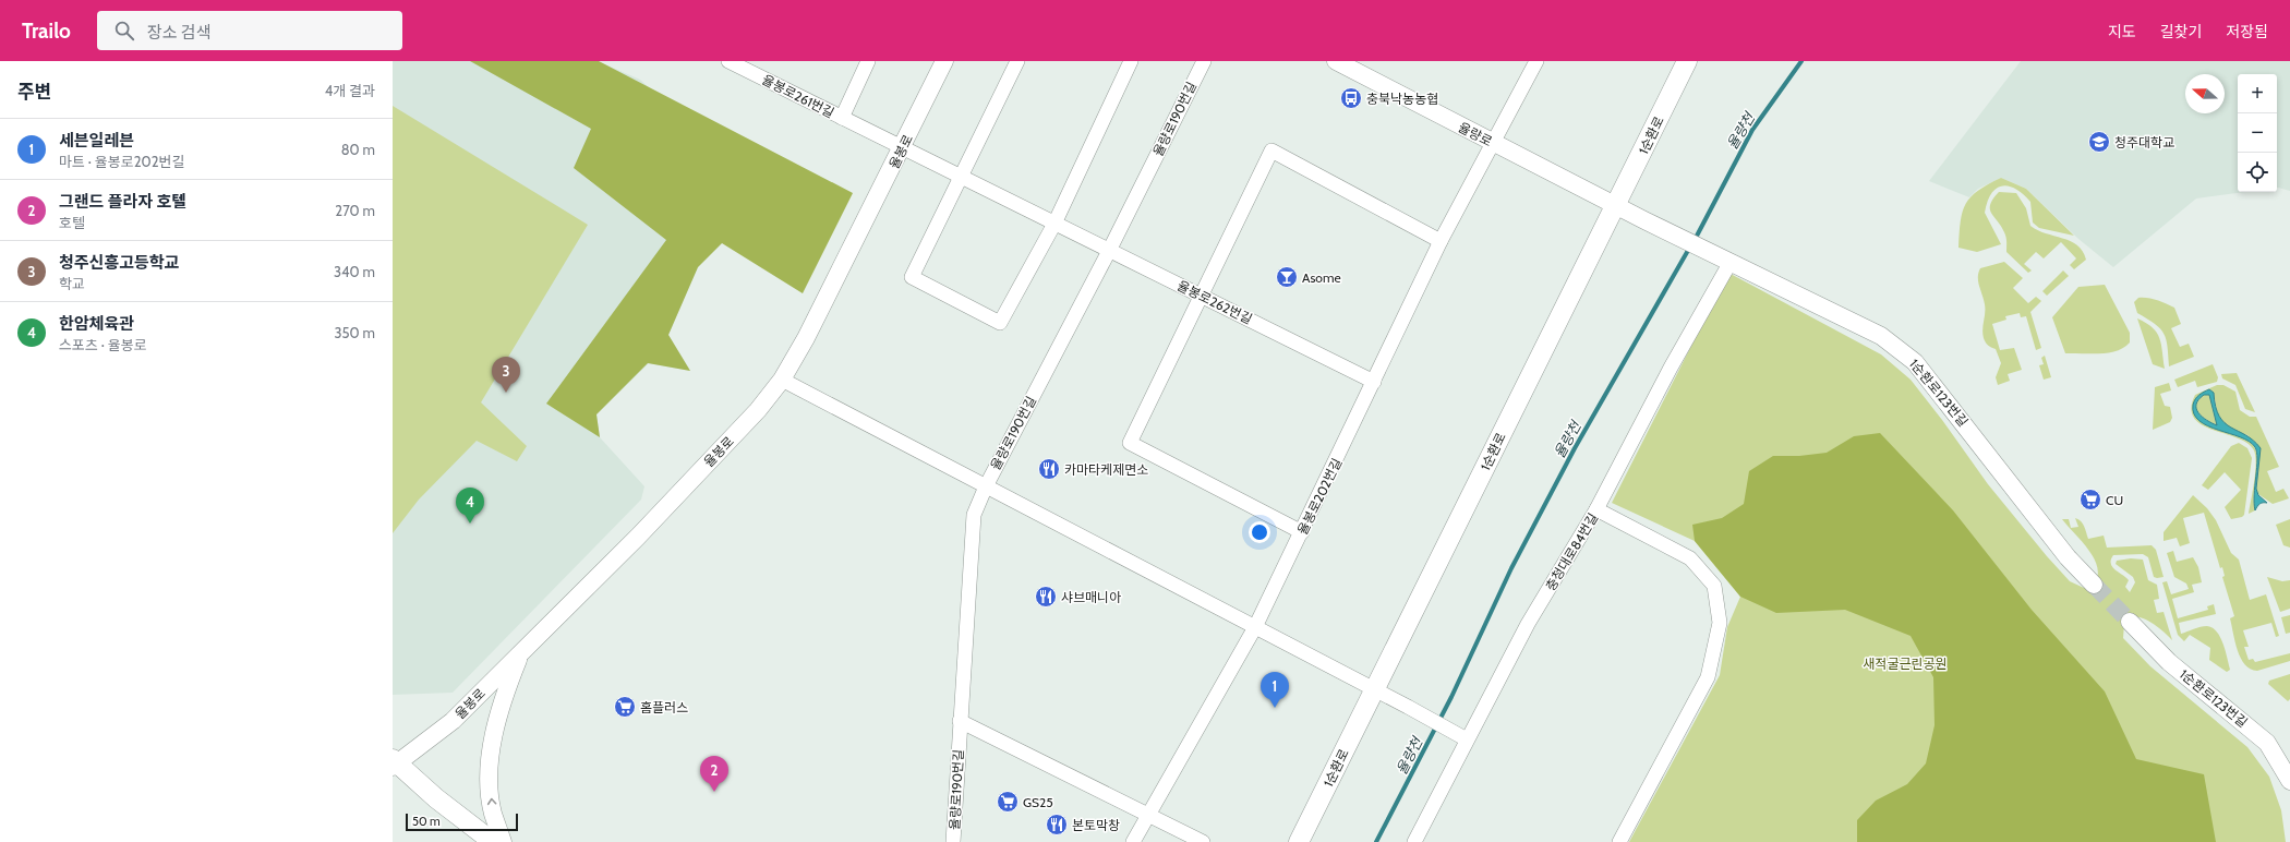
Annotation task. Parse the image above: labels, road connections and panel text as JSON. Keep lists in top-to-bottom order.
{
  "streets": {
    "main road": ["1순환로"],
    "street": [
      "율봉로261번길",
      "율량로190번길",
      "율량로",
      "율봉로",
      "율봉로262번길",
      "1순환로123번길",
      "율봉로202번길",
      "충청대로84번길"
    ]
  },
  "crossings": [
    ["율봉로261번길", "율봉로"],
    ["율봉로261번길", "율봉로262번길"],
    ["율량로190번길", "율봉로262번길"],
    ["율량로", "1순환로"],
    ["율량로", "1순환로123번길"],
    ["율량로", "율봉로202번길"],
    ["율봉로", "율봉로262번길"],
    ["율봉로262번길", "율봉로202번길"],
    ["1순환로123번길", "충청대로84번길"]
  ],
  "water": ["율량천"],
  "parks": ["새적굴근린공원"],
  "places": {
    "bus stop": ["충북낙농농협"],
    "school or university": ["청주대학교"],
    "bar": ["Asome"],
    "restaurant": ["카마타케제면소", "샤브매니아", "본토막창"],
    "supermarket": ["CU", "홈플러스", "GS25"]
  },
  "scale_bar": "50 m",
  "north": "left",
  "page": {
    "header": "Trailo",
    "search": "장소 검색",
    "nav": ["지도", "길찾기", "저장됨"],
    "heading": ["주변", "4개 결과"],
    "map_buttons": ["+", "−"],
    "list": [
      {
        "mark": "1",
        "name": "세븐일레븐",
        "note": "마트 · 율봉로202번길",
        "value": "80 m"
      },
      {
        "mark": "2",
        "name": "그랜드 플라자 호텔",
        "note": "호텔",
        "value": "270 m"
      },
      {
        "mark": "3",
        "name": "청주신흥고등학교",
        "note": "학교",
        "value": "340 m"
      },
      {
        "mark": "4",
        "name": "한암체육관",
        "note": "스포츠 · 율봉로",
        "value": "350 m"
      }
    ],
    "pins": [
      "3",
      "4",
      "1",
      "2"
    ],
    "scale": "50 m"
  }
}
